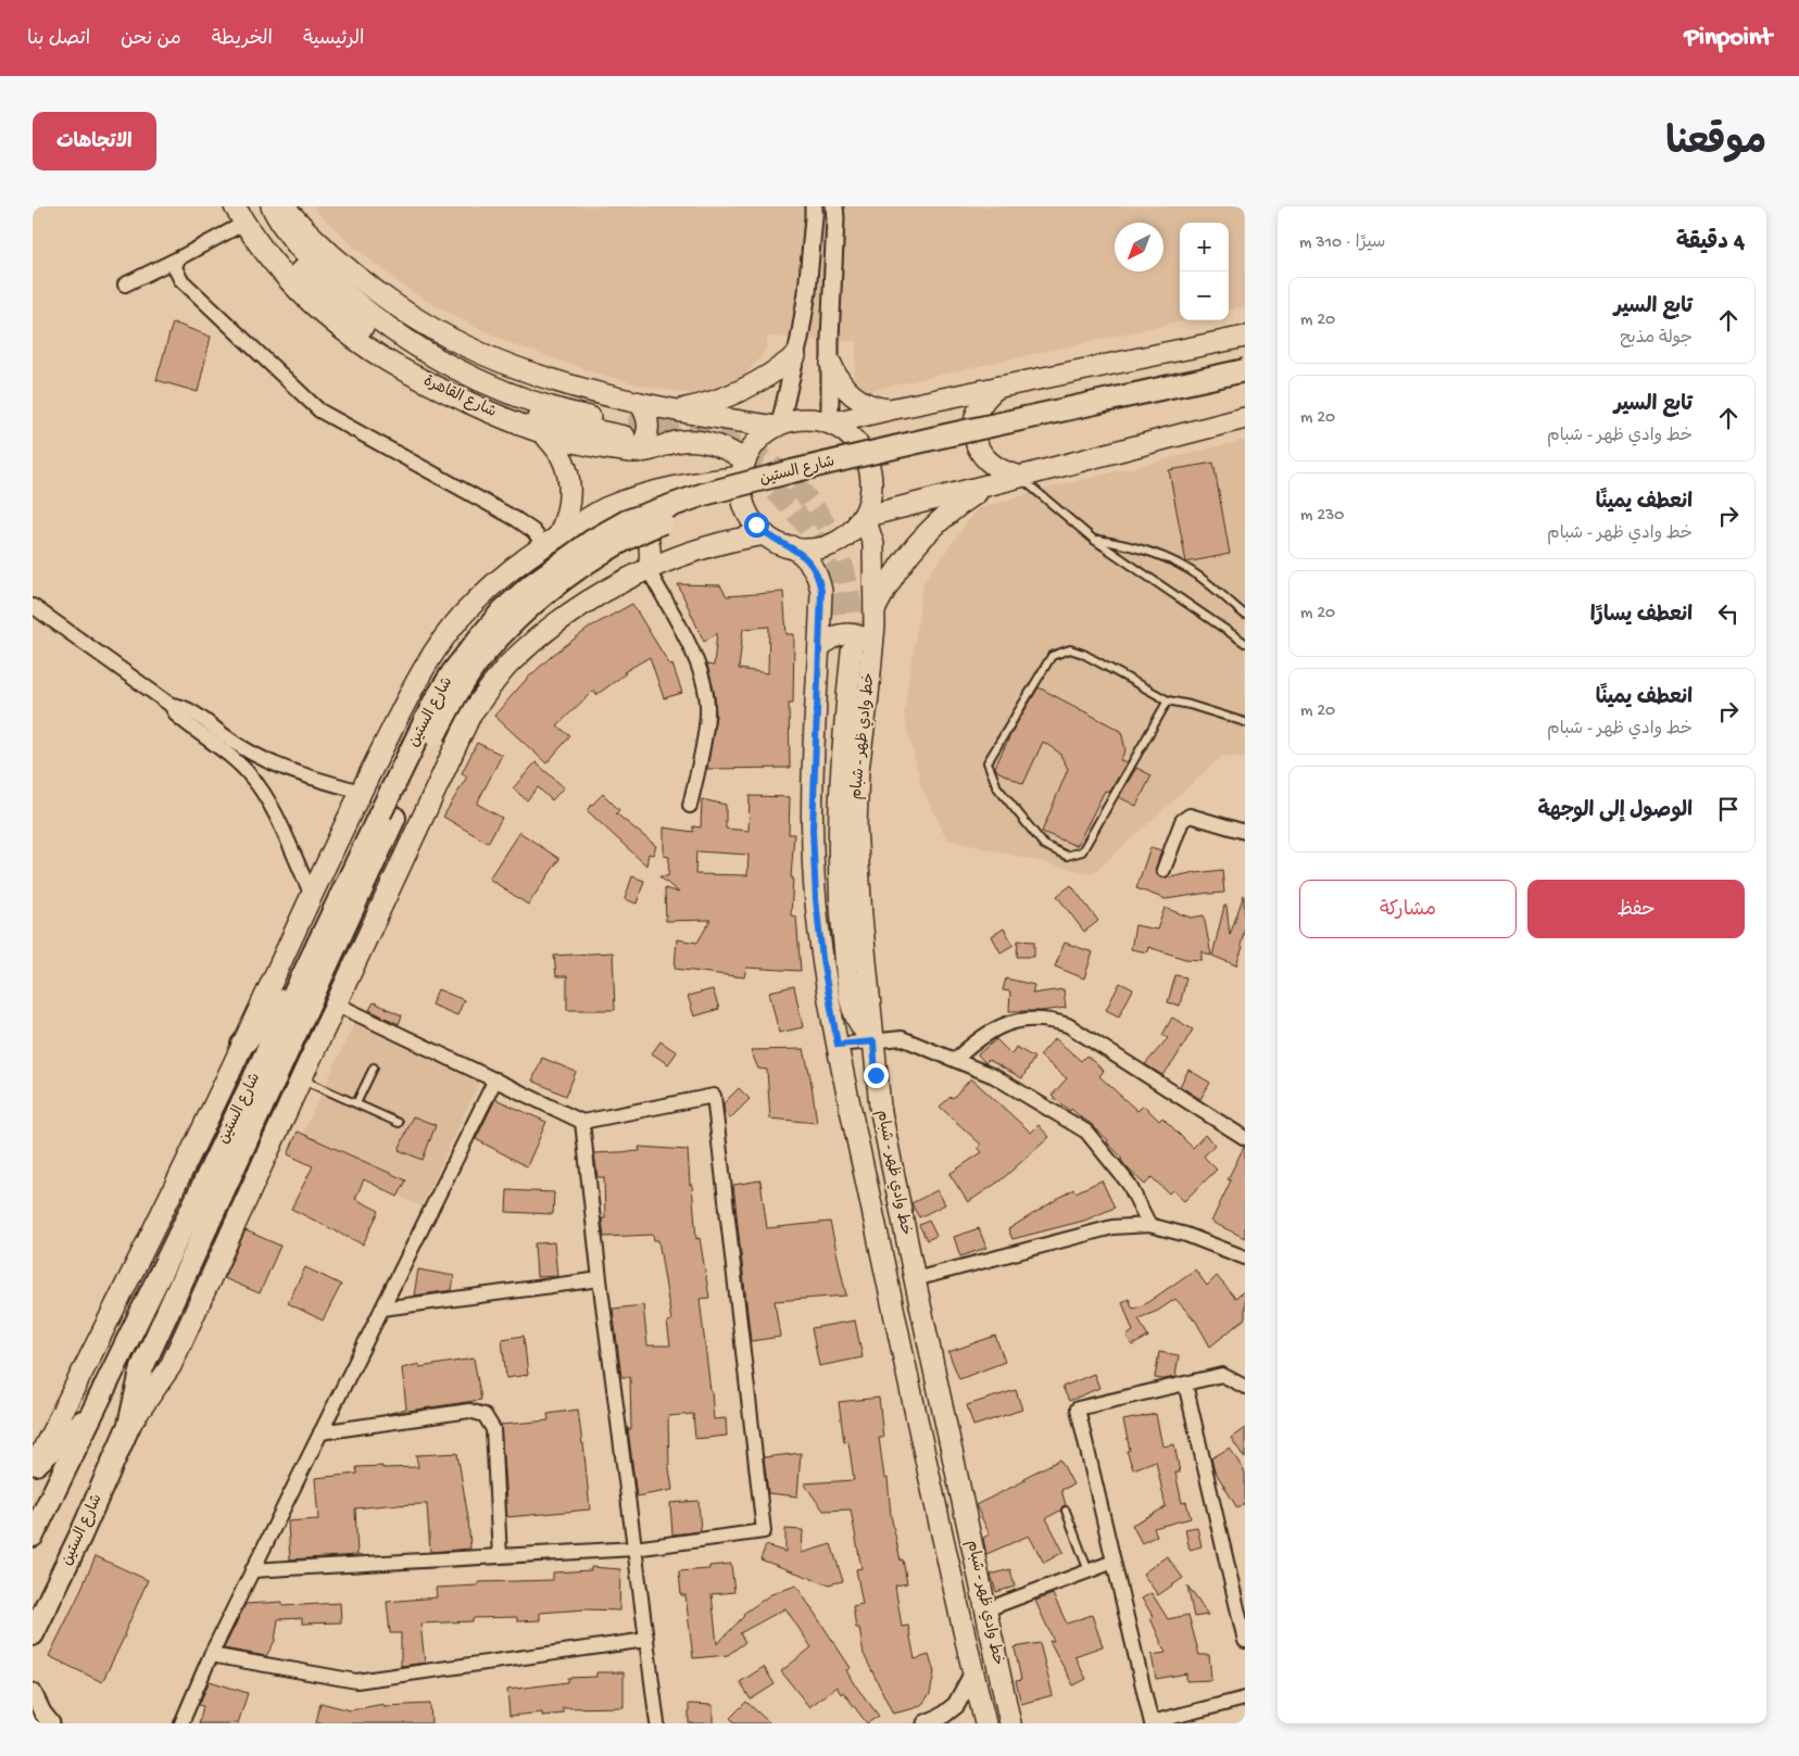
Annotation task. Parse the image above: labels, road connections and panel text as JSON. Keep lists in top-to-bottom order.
{
  "streets": {
    "highway": ["شارع الستين"],
    "main road": ["شارع القاهرة", "خط وادي ظهر - شبام"]
  },
  "crossings": [
    ["شارع القاهرة", "شارع الستين"],
    ["شارع القاهرة", "خط وادي ظهر - شبام"],
    ["شارع الستين", "خط وادي ظهر - شبام"]
  ],
  "north": "bottom left",
  "page": {
    "header": "Pinpoint",
    "nav": [
      "الرئيسية",
      "الخريطة",
      "من نحن",
      "اتصل بنا"
    ],
    "title": "موقعنا",
    "buttons": [
      "الاتجاهات",
      ["حفظ", "مشاركة"]
    ],
    "heading": ["4 دقيقة", "سيرًا · 310 m"],
    "map_buttons": ["+", "−"],
    "list": [
      ["تابع السير", "جولة مذبح", "20 m"],
      ["تابع السير", "خط وادي ظهر - شبام", "20 m"],
      ["انعطف يمينًا", "خط وادي ظهر - شبام", "230 m"],
      ["انعطف يسارًا", "20 m"],
      ["انعطف يمينًا", "خط وادي ظهر - شبام", "20 m"],
      "الوصول إلى الوجهة"
    ]
  }
}
